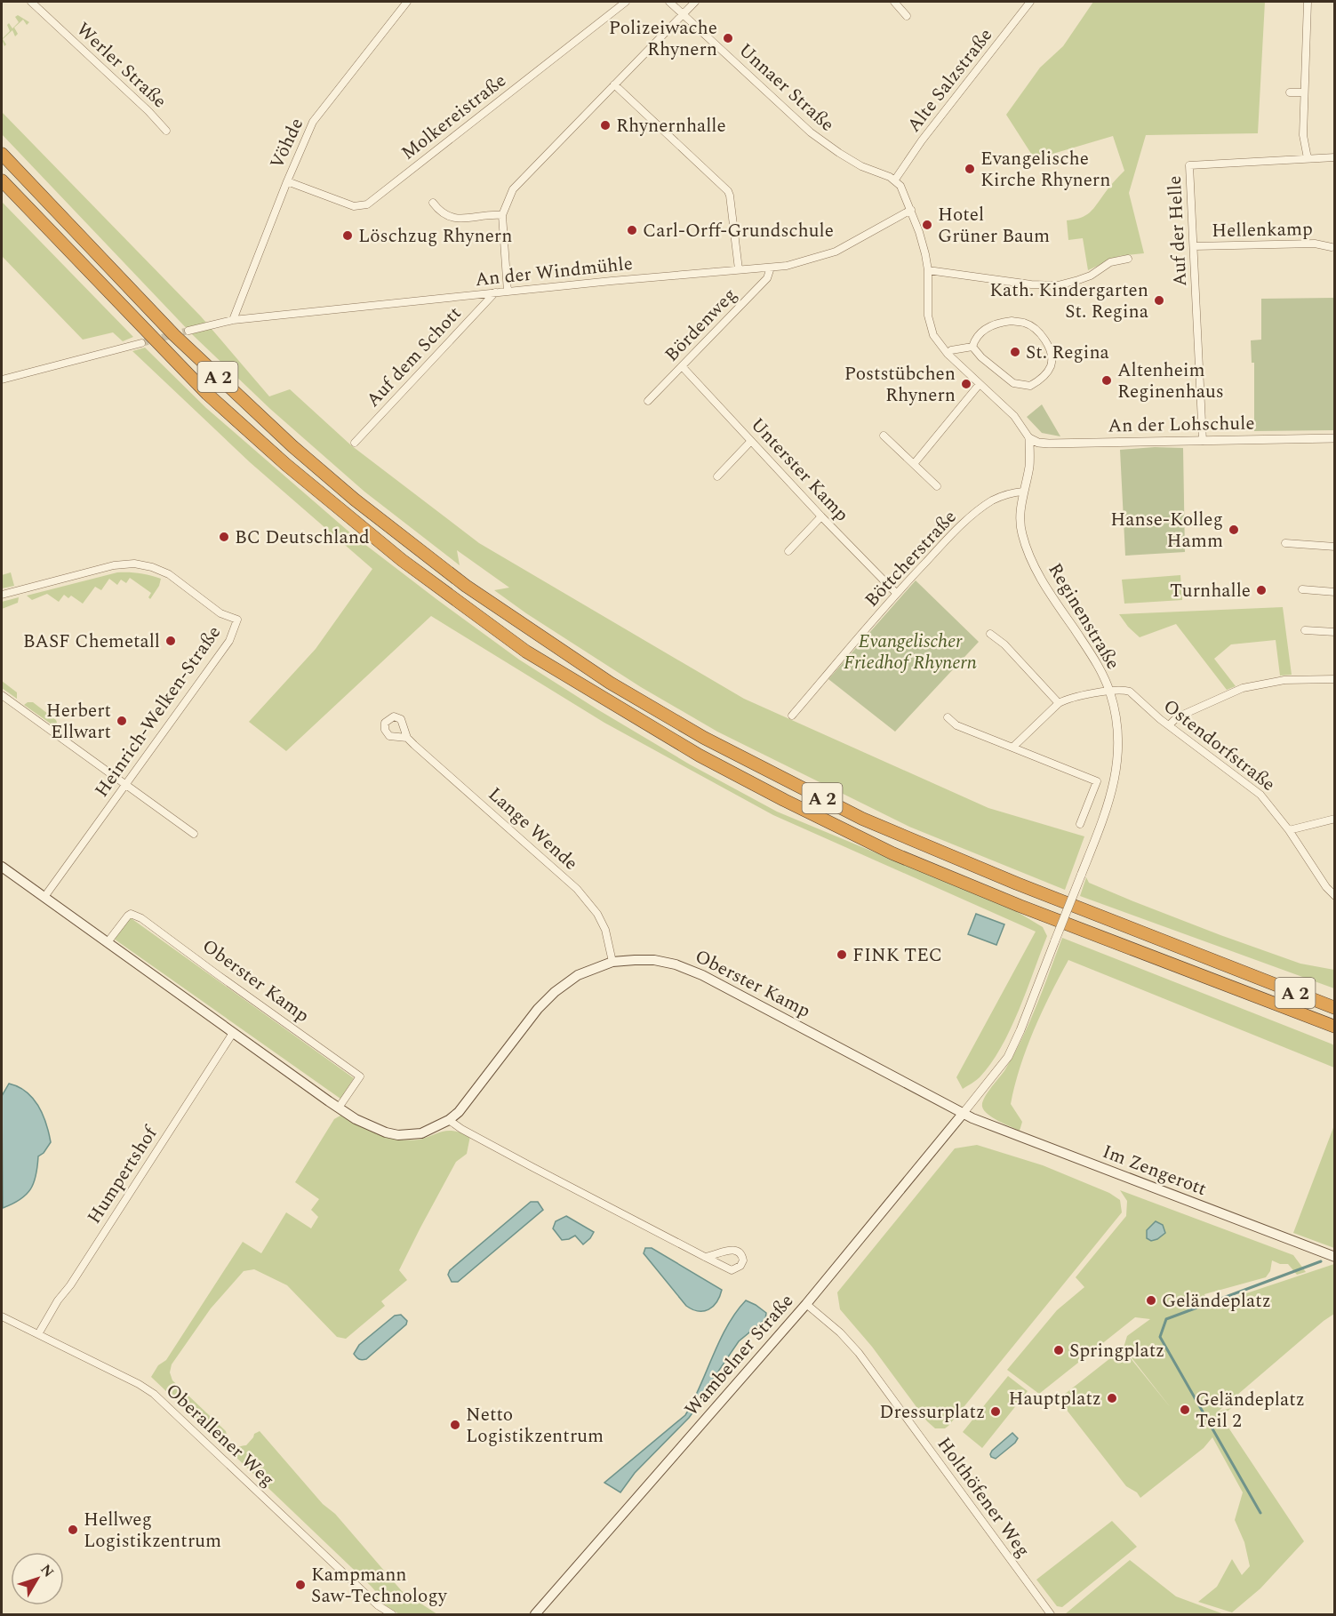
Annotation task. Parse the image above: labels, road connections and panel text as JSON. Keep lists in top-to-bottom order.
{
  "streets": {
    "highway": ["A 2"],
    "main road": ["Oberster Kamp", "Im Zengerott", "Wambelner Straße"],
    "street": [
      "Werler Straße",
      "Alte Salzstraße",
      "Unnaer Straße",
      "Molkereistraße",
      "Vöhde",
      "Hellenkamp",
      "Auf der Helle",
      "An der Windmühle",
      "Bördenweg",
      "Auf dem Schott",
      "An der Lohschule",
      "Unterster Kamp",
      "Böttcherstraße",
      "Reginenstraße",
      "Heinrich-Welken-Straße",
      "Ostendorfstraße",
      "Lange Wende",
      "Humpertshof",
      "Oberallener Weg",
      "Holthöfener Weg"
    ]
  },
  "crossings": [
    ["Alte Salzstraße", "Unnaer Straße"],
    ["Molkereistraße", "Vöhde"],
    ["Vöhde", "An der Windmühle"],
    ["Hellenkamp", "Auf der Helle"],
    ["Auf der Helle", "An der Lohschule"],
    ["An der Windmühle", "Bördenweg"],
    ["An der Windmühle", "Auf dem Schott"],
    ["Bördenweg", "Unterster Kamp"],
    ["An der Lohschule", "Reginenstraße"],
    ["Unterster Kamp", "Böttcherstraße"],
    ["Böttcherstraße", "Reginenstraße"],
    ["Reginenstraße", "Ostendorfstraße"],
    ["Reginenstraße", "Oberster Kamp"],
    ["Reginenstraße", "Im Zengerott"],
    ["Reginenstraße", "Wambelner Straße"],
    ["Heinrich-Welken-Straße", "Oberster Kamp"],
    ["Lange Wende", "Oberster Kamp"],
    ["Oberster Kamp", "Im Zengerott"],
    ["Oberster Kamp", "Humpertshof"],
    ["Oberster Kamp", "Wambelner Straße"],
    ["Im Zengerott", "Wambelner Straße"],
    ["Humpertshof", "Oberallener Weg"],
    ["Wambelner Straße", "Holthöfener Weg"]
  ],
  "parks": ["Evangelischer Friedhof Rhynern"],
  "places": [
    "Polizeiwache Rhynern",
    "Rhynernhalle",
    "Evangelische Kirche Rhynern",
    "Hotel Grüner Baum",
    "Carl-Orff-Grundschule",
    "Löschzug Rhynern",
    "Kath. Kindergarten St. Regina",
    "St. Regina",
    "Altenheim Reginenhaus",
    "Poststübchen Rhynern",
    "Hanse-Kolleg Hamm",
    "BC Deutschland",
    "Turnhalle",
    "BASF Chemetall",
    "Herbert Ellwart",
    "FINK TEC",
    "Geländeplatz",
    "Springplatz",
    "Hauptplatz",
    "Geländeplatz Teil 2",
    "Dressurplatz",
    "Netto Logistikzentrum",
    "Hellweg Logistikzentrum",
    "Kampmann Saw-Technology"
  ],
  "north": "top right"
}
